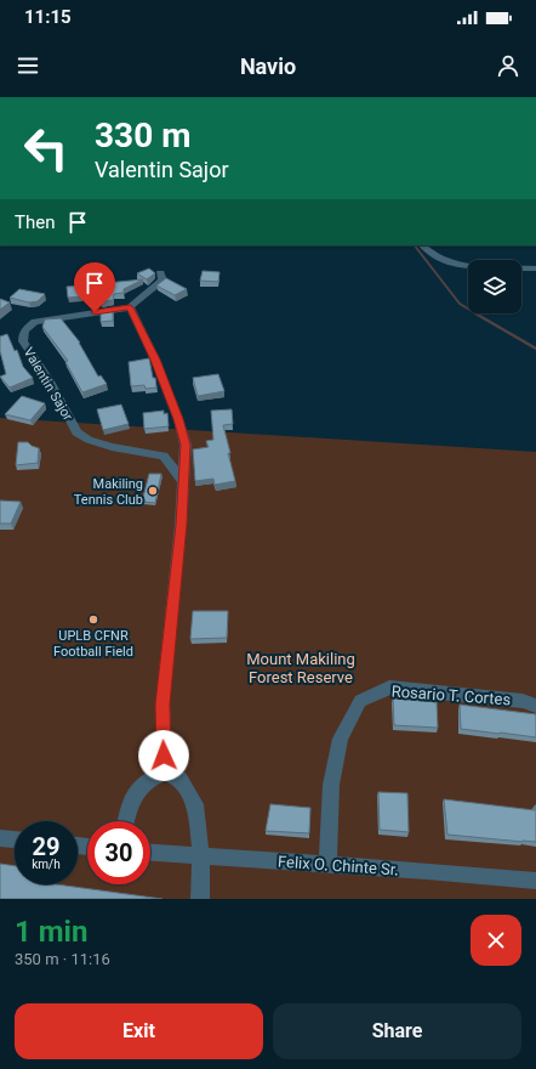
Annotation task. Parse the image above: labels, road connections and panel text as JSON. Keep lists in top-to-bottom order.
{
  "streets": {
    "street": ["Valentin Sajor", "Rosario T. Cortes", "Felix O. Chinte Sr."]
  },
  "crossings": [
    ["Rosario T. Cortes", "Felix O. Chinte Sr."]
  ],
  "parks": ["Mount Makiling Forest Reserve"],
  "places": ["Makiling Tennis Club", "UPLB CFNR Football Field"],
  "page": {
    "status": "11:15",
    "header": "Navio",
    "turn": ["330 m", "Valentin Sajor"],
    "then": "Then",
    "speed": "29 km/h",
    "limit": "30",
    "heading": ["1 min", "350 m · 11:16"],
    "buttons": ["Exit", "Share"]
  }
}
